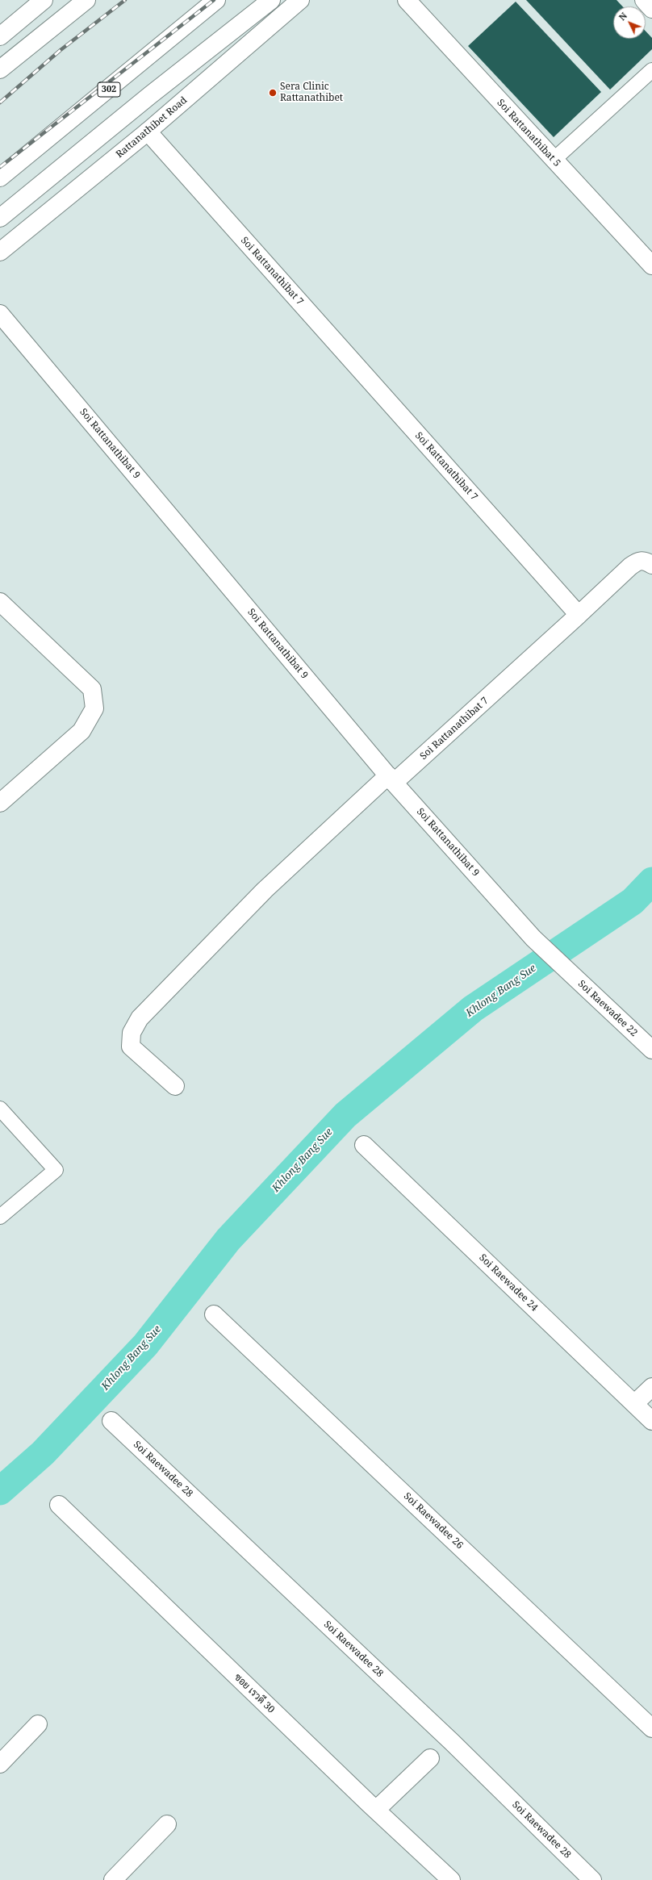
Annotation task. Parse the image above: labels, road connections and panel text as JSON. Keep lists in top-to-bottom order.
{
  "streets": {
    "street": [
      "302",
      "Rattanathibet Road",
      "Soi Rattanathibat 5",
      "Soi Rattanathibat 7",
      "Soi Rattanathibat 9",
      "Soi Raewadee 22",
      "Soi Raewadee 24",
      "Soi Raewadee 28",
      "Soi Raewadee 26",
      "ซอย เรวดี 30"
    ]
  },
  "crossings": [
    ["Rattanathibet Road", "Soi Rattanathibat 7"],
    ["Soi Rattanathibat 7", "Soi Rattanathibat 9"],
    ["Soi Rattanathibat 9", "Soi Raewadee 22"]
  ],
  "water": ["Khlong Bang Sue"],
  "places": ["Sera Clinic Rattanathibet"],
  "north": "top left"
}
